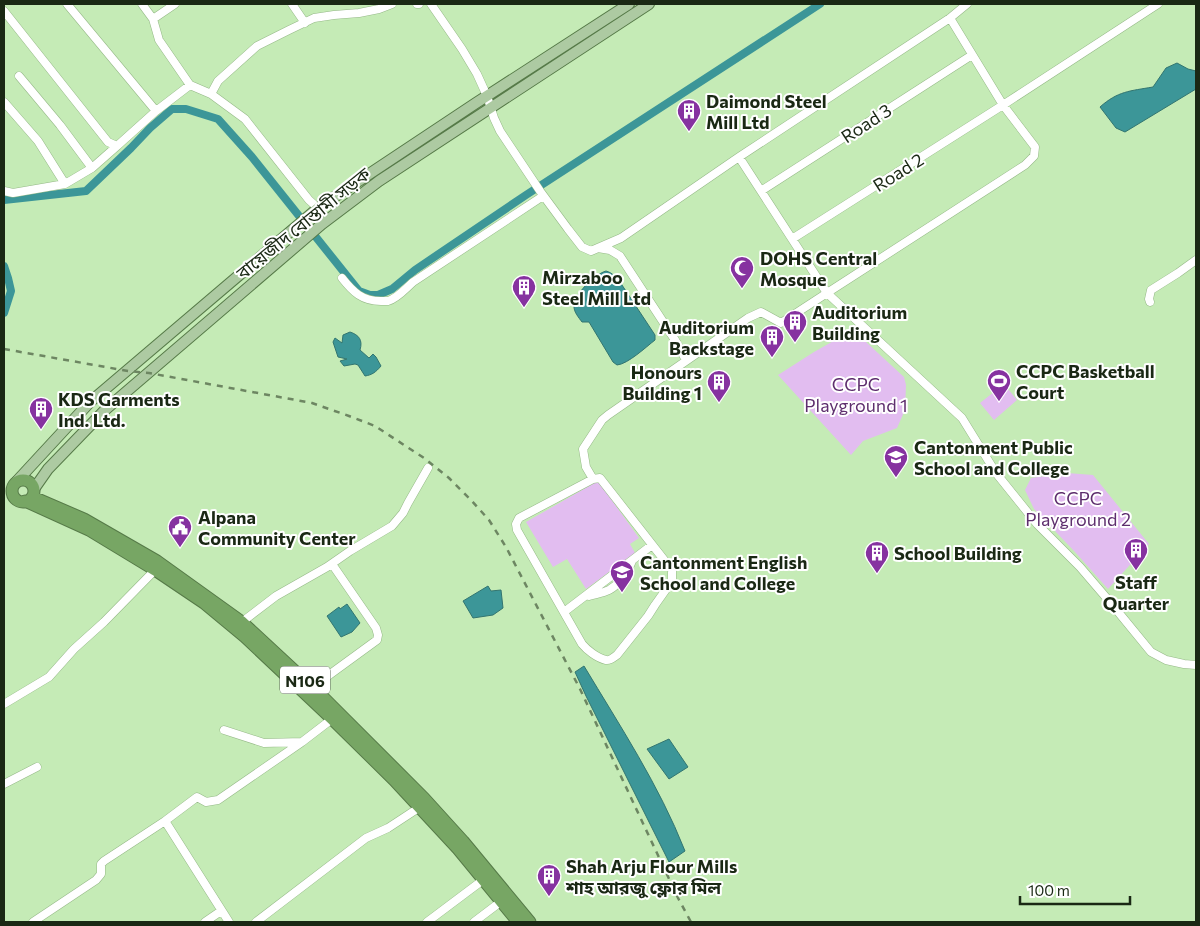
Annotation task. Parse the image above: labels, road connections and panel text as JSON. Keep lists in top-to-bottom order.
{
  "streets": {
    "highway": ["N106"],
    "main road": ["বায়েজীদ বোস্তামী সড়ক"],
    "street": ["Road 3", "Road 2"]
  },
  "crossings": [
    ["বায়েজীদ বোস্তামী সড়ক", "N106"]
  ],
  "parks": ["CCPC Playground 1", "CCPC Playground 2"],
  "places": {
    "building": [
      "Daimond Steel Mill Ltd",
      "Mirzaboo Steel Mill Ltd",
      "Auditorium Building",
      "Auditorium Backstage",
      "Honours Building 1",
      "KDS Garments Ind. Ltd.",
      "Staff Quarter",
      "School Building",
      "Shah Arju Flour Mills শাহ আরজু ফ্লোর মিল"
    ],
    "mosque": ["DOHS Central Mosque"],
    "sports": ["CCPC Basketball Court"],
    "school or university": ["Cantonment Public School and College", "Cantonment English School and College"],
    "public building": ["Alpana Community Center"]
  },
  "scale_bar": "100 m"
}
